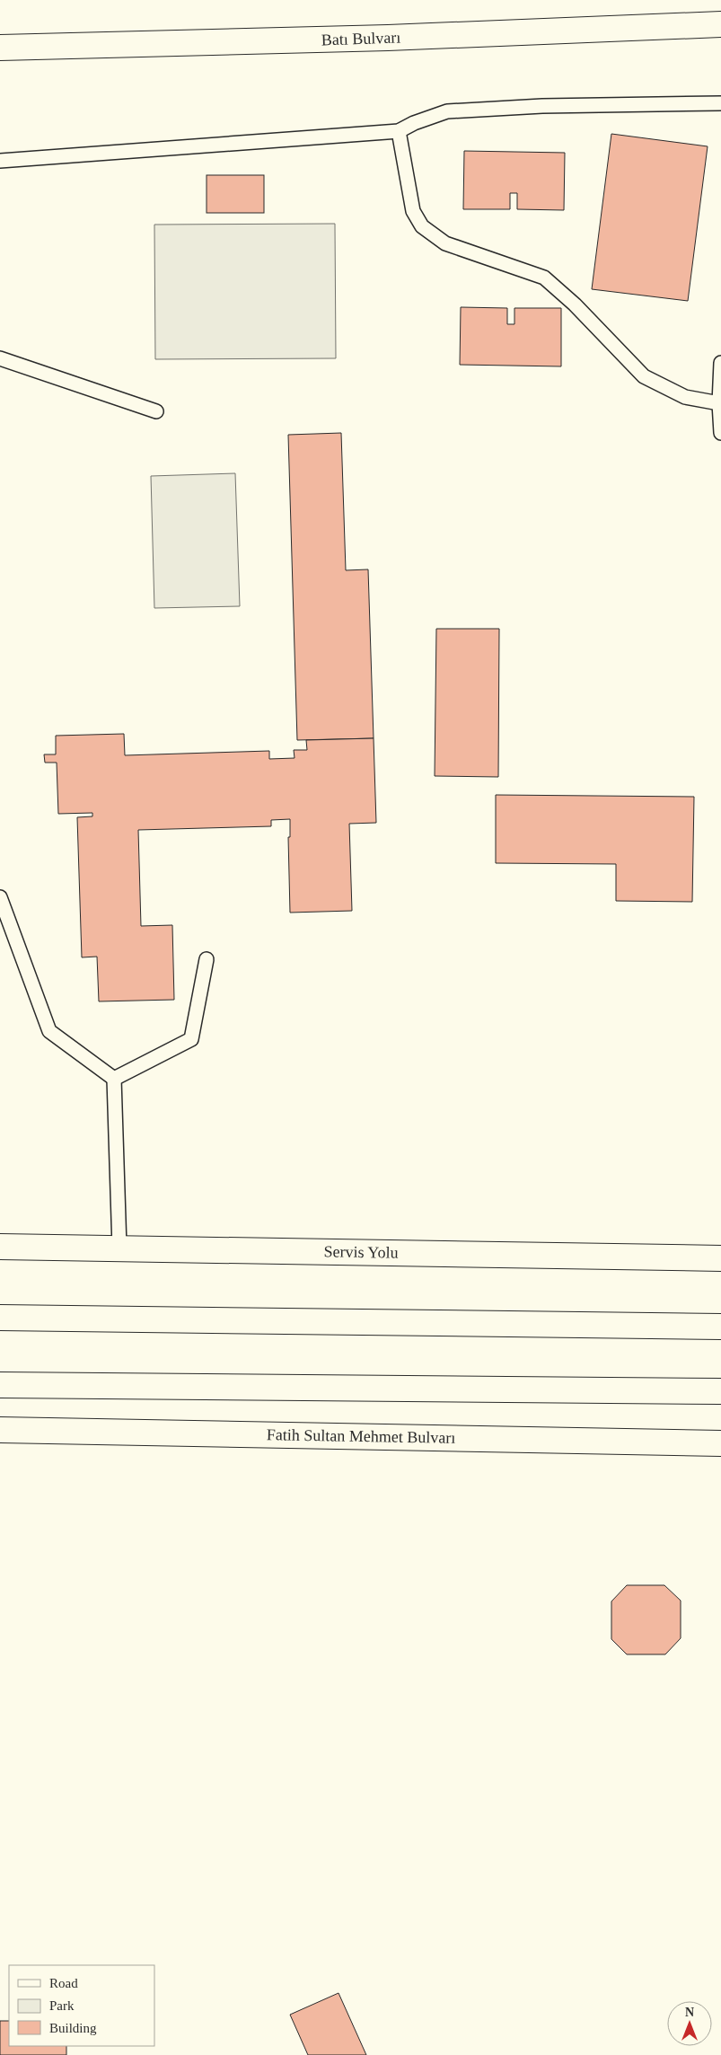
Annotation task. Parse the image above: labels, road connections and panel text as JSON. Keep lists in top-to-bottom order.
{
  "streets": {
    "main road": ["Batı Bulvarı", "Servis Yolu", "Fatih Sultan Mehmet Bulvarı"]
  },
  "legend": ["Road", "Park", "Building"],
  "north": "top"
}
